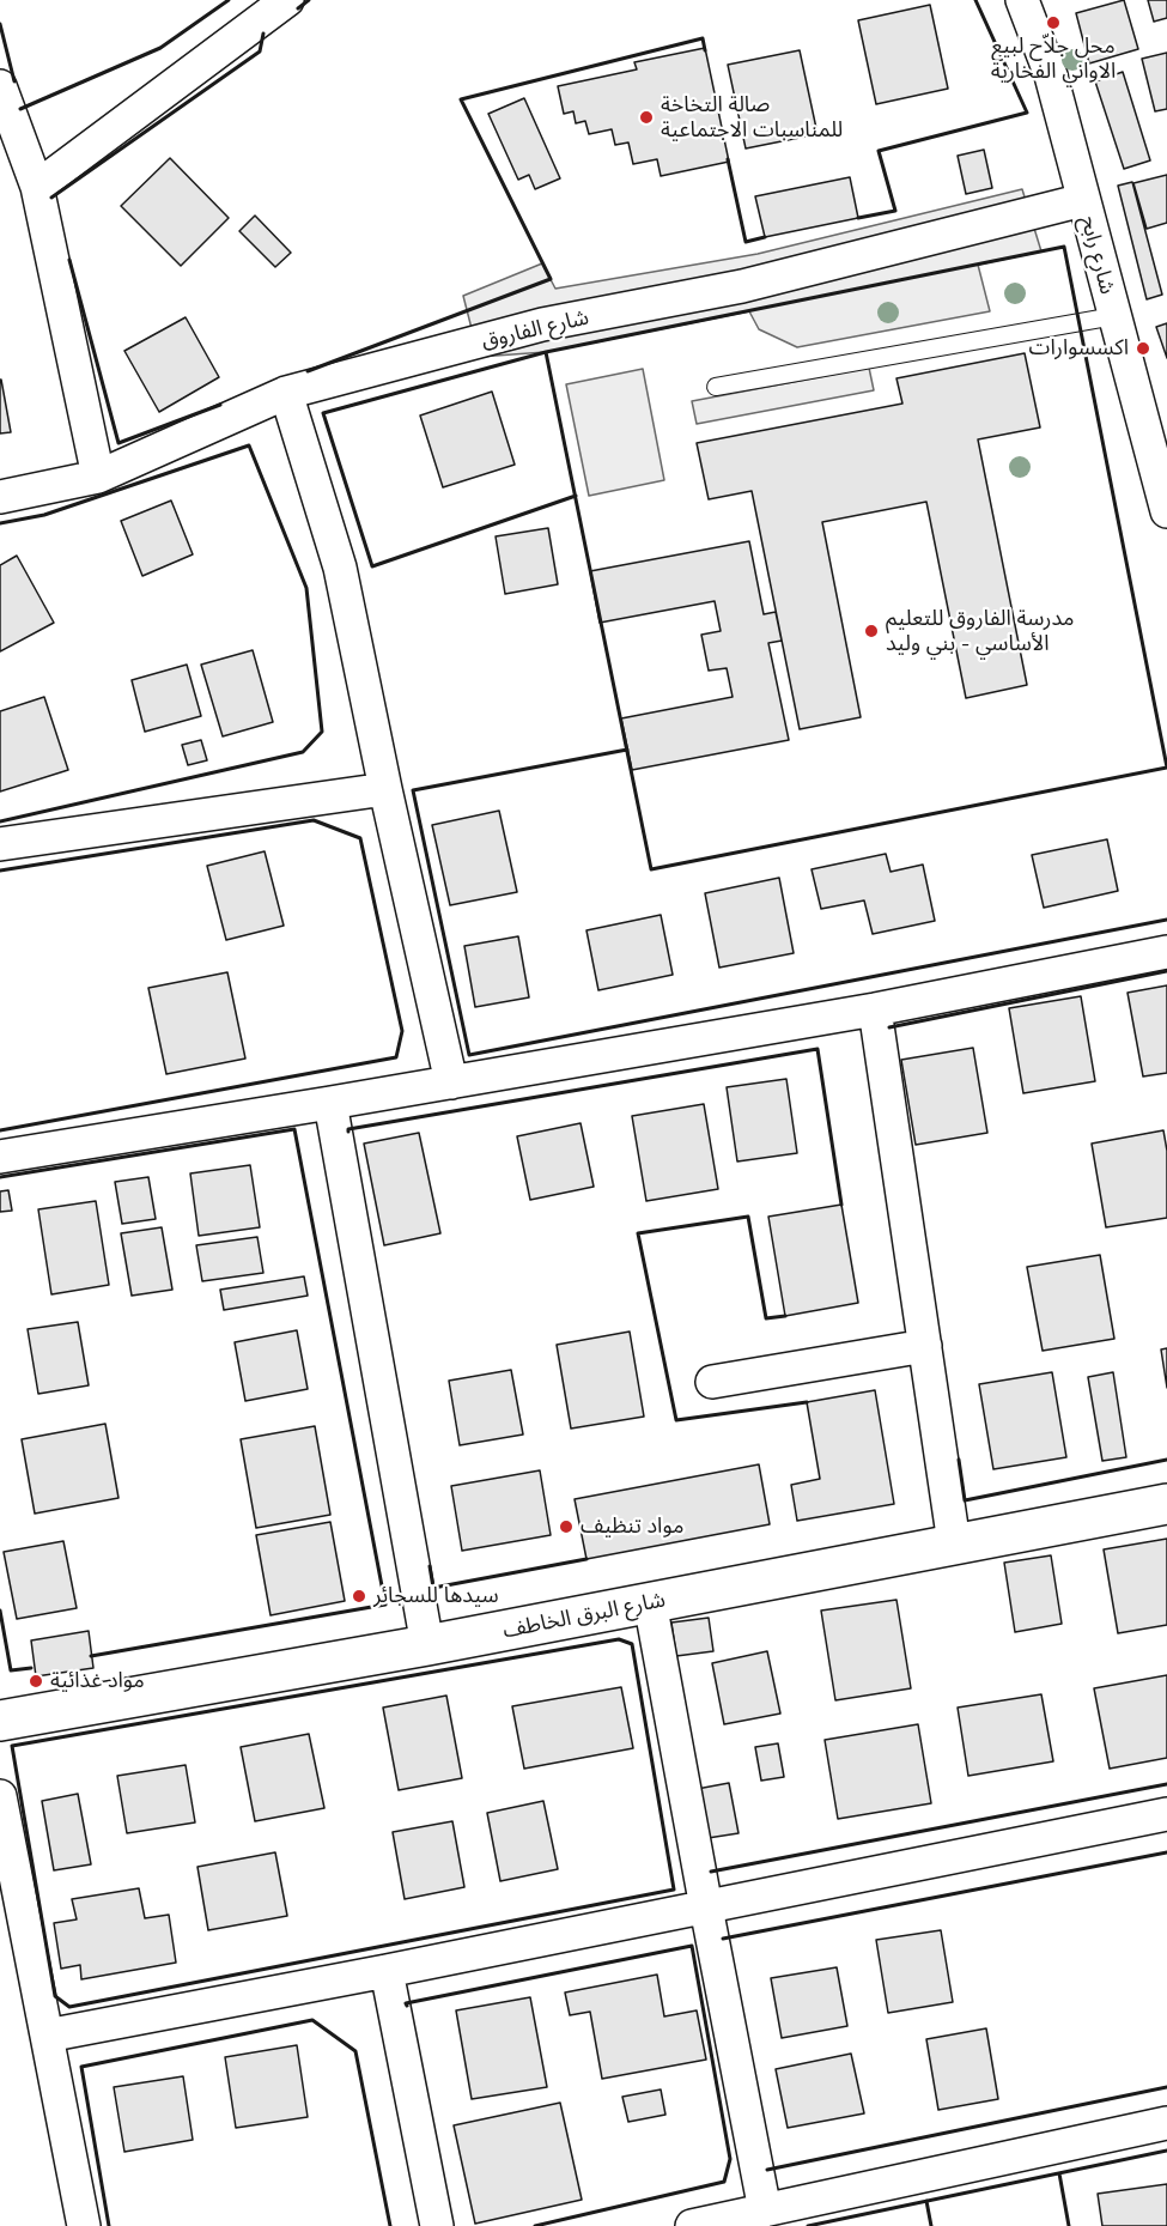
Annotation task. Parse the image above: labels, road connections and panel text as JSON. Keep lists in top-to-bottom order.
{
  "streets": {
    "main road": ["شارع البرق الخاطف"],
    "street": ["شارع رابح", "شارع الفاروق"]
  },
  "crossings": [
    ["شارع رابح", "شارع الفاروق"]
  ],
  "places": [
    "محل جلاّح لبيع الاواني الفخارية",
    "صالة التخاخة للمناسبات الاجتماعية",
    "اكسسوارات",
    "مدرسة الفاروق للتعليم الأساسي - بني وليد",
    "مواد تنظيف",
    "سيدها للسجائر",
    "مواد غذائية"
  ]
}
